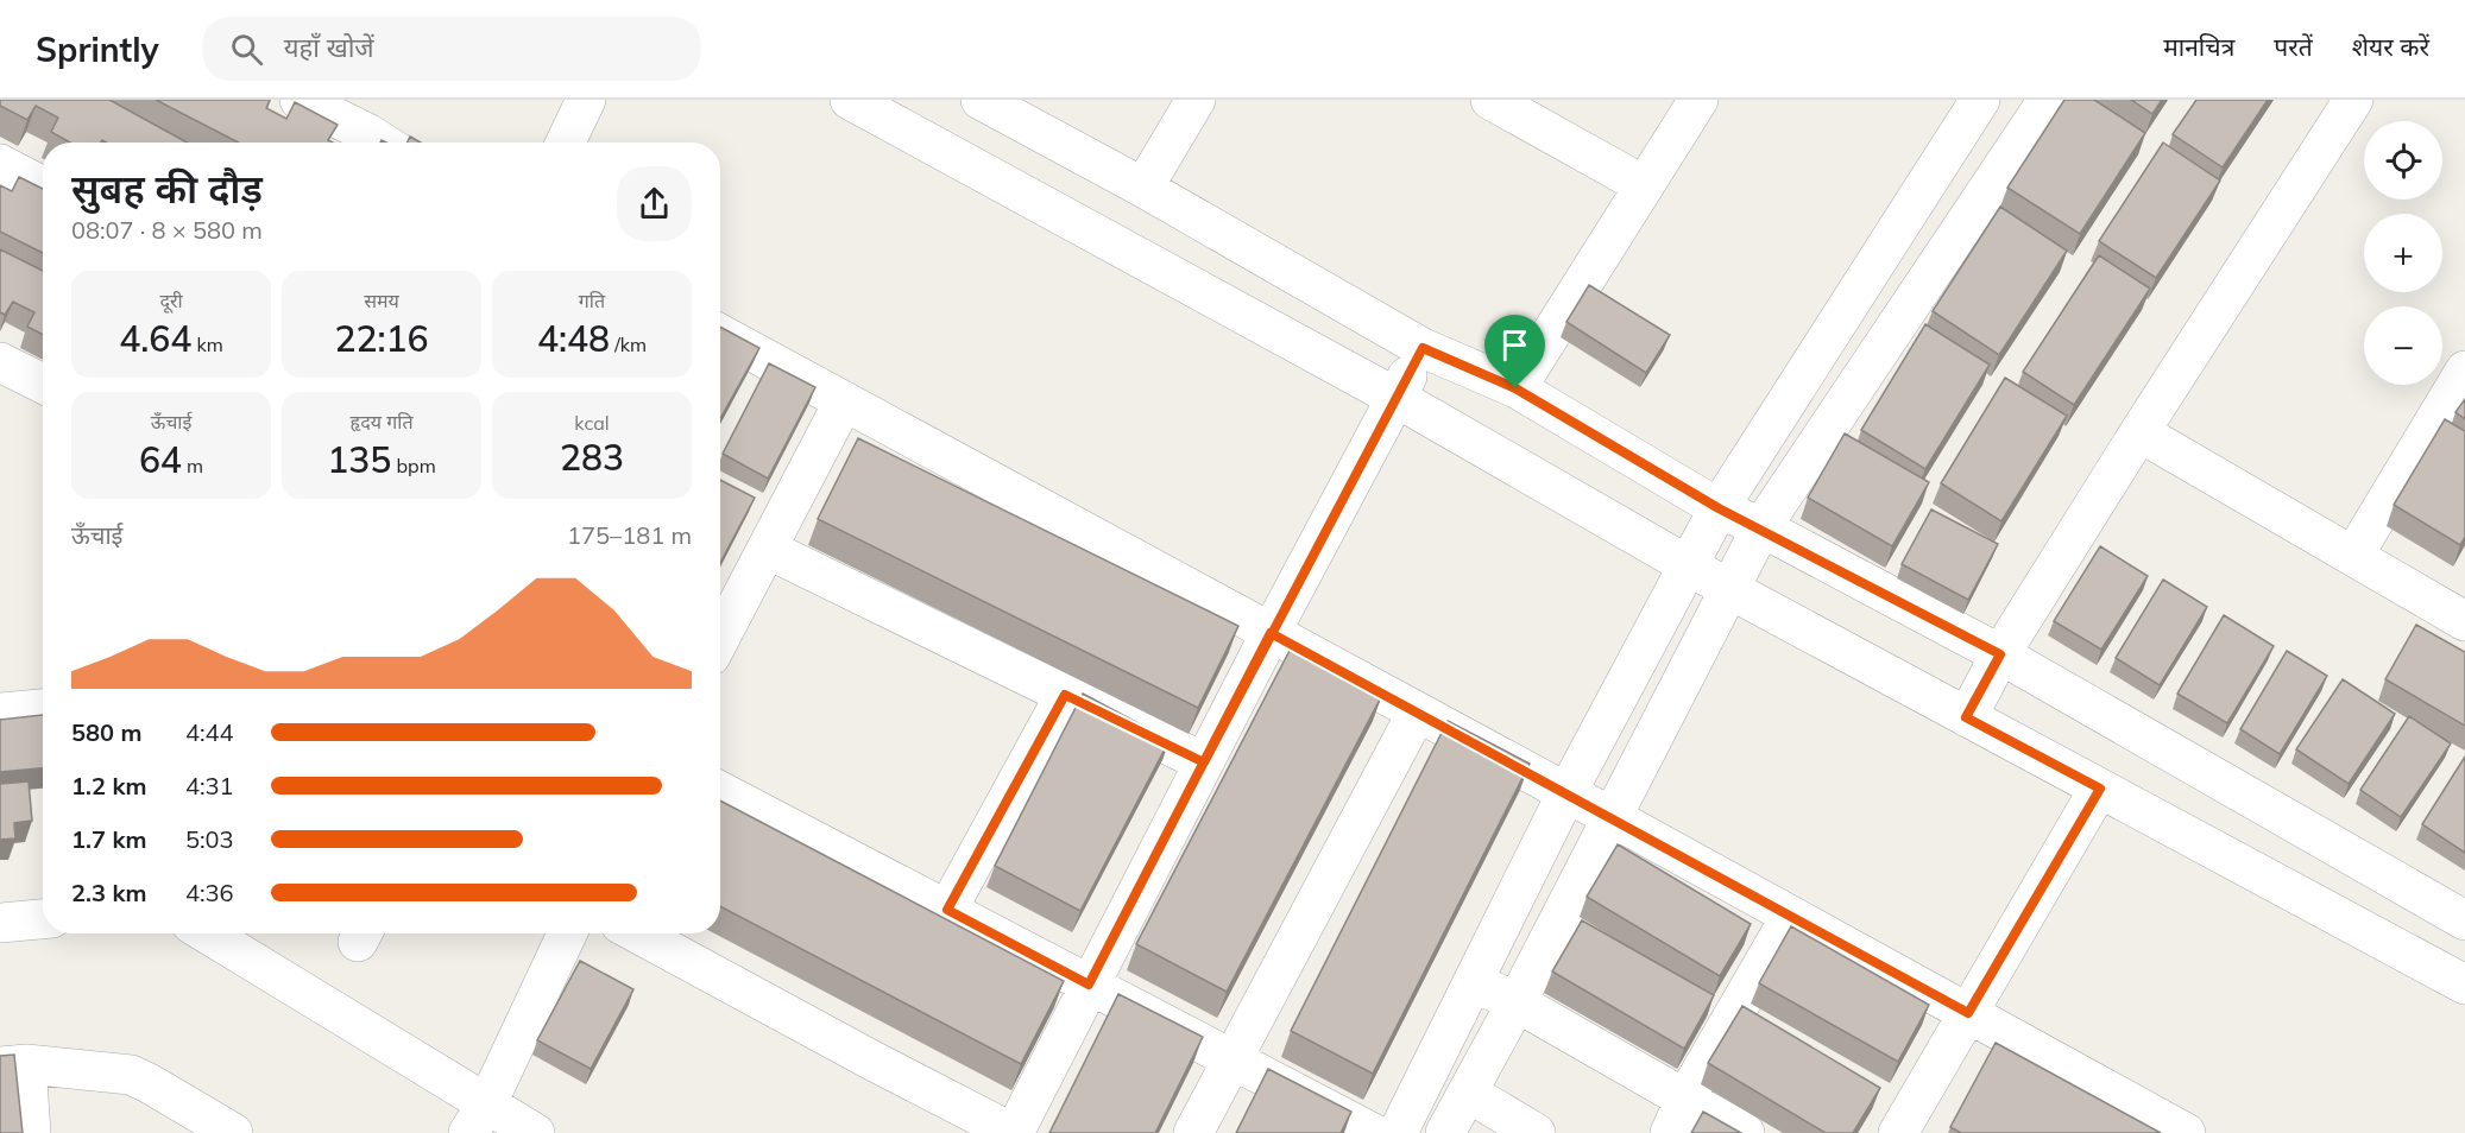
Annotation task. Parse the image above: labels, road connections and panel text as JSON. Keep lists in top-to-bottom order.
{
  "page": {
    "header": "Sprintly",
    "search": "यहाँ खोजें",
    "nav": ["मानचित्र", "परतें", "शेयर करें"],
    "map_buttons": ["+", "−"],
    "heading": ["सुबह की दौड़", "08:07 · 8 × 580 m"],
    "stats": [
      ["दूरी", "4.64 km"],
      ["समय", "22:16"],
      ["गति", "4:48 /km"],
      ["ऊँचाई", "64 m"],
      ["हृदय गति", "135 bpm"],
      ["kcal", "283"]
    ],
    "chart": ["ऊँचाई", "175–181 m"],
    "list": [
      {
        "name": "580 m",
        "note": "4:44"
      },
      {
        "name": "1.2 km",
        "note": "4:31"
      },
      {
        "name": "1.7 km",
        "note": "5:03"
      },
      {
        "name": "2.3 km",
        "note": "4:36"
      }
    ]
  }
}
